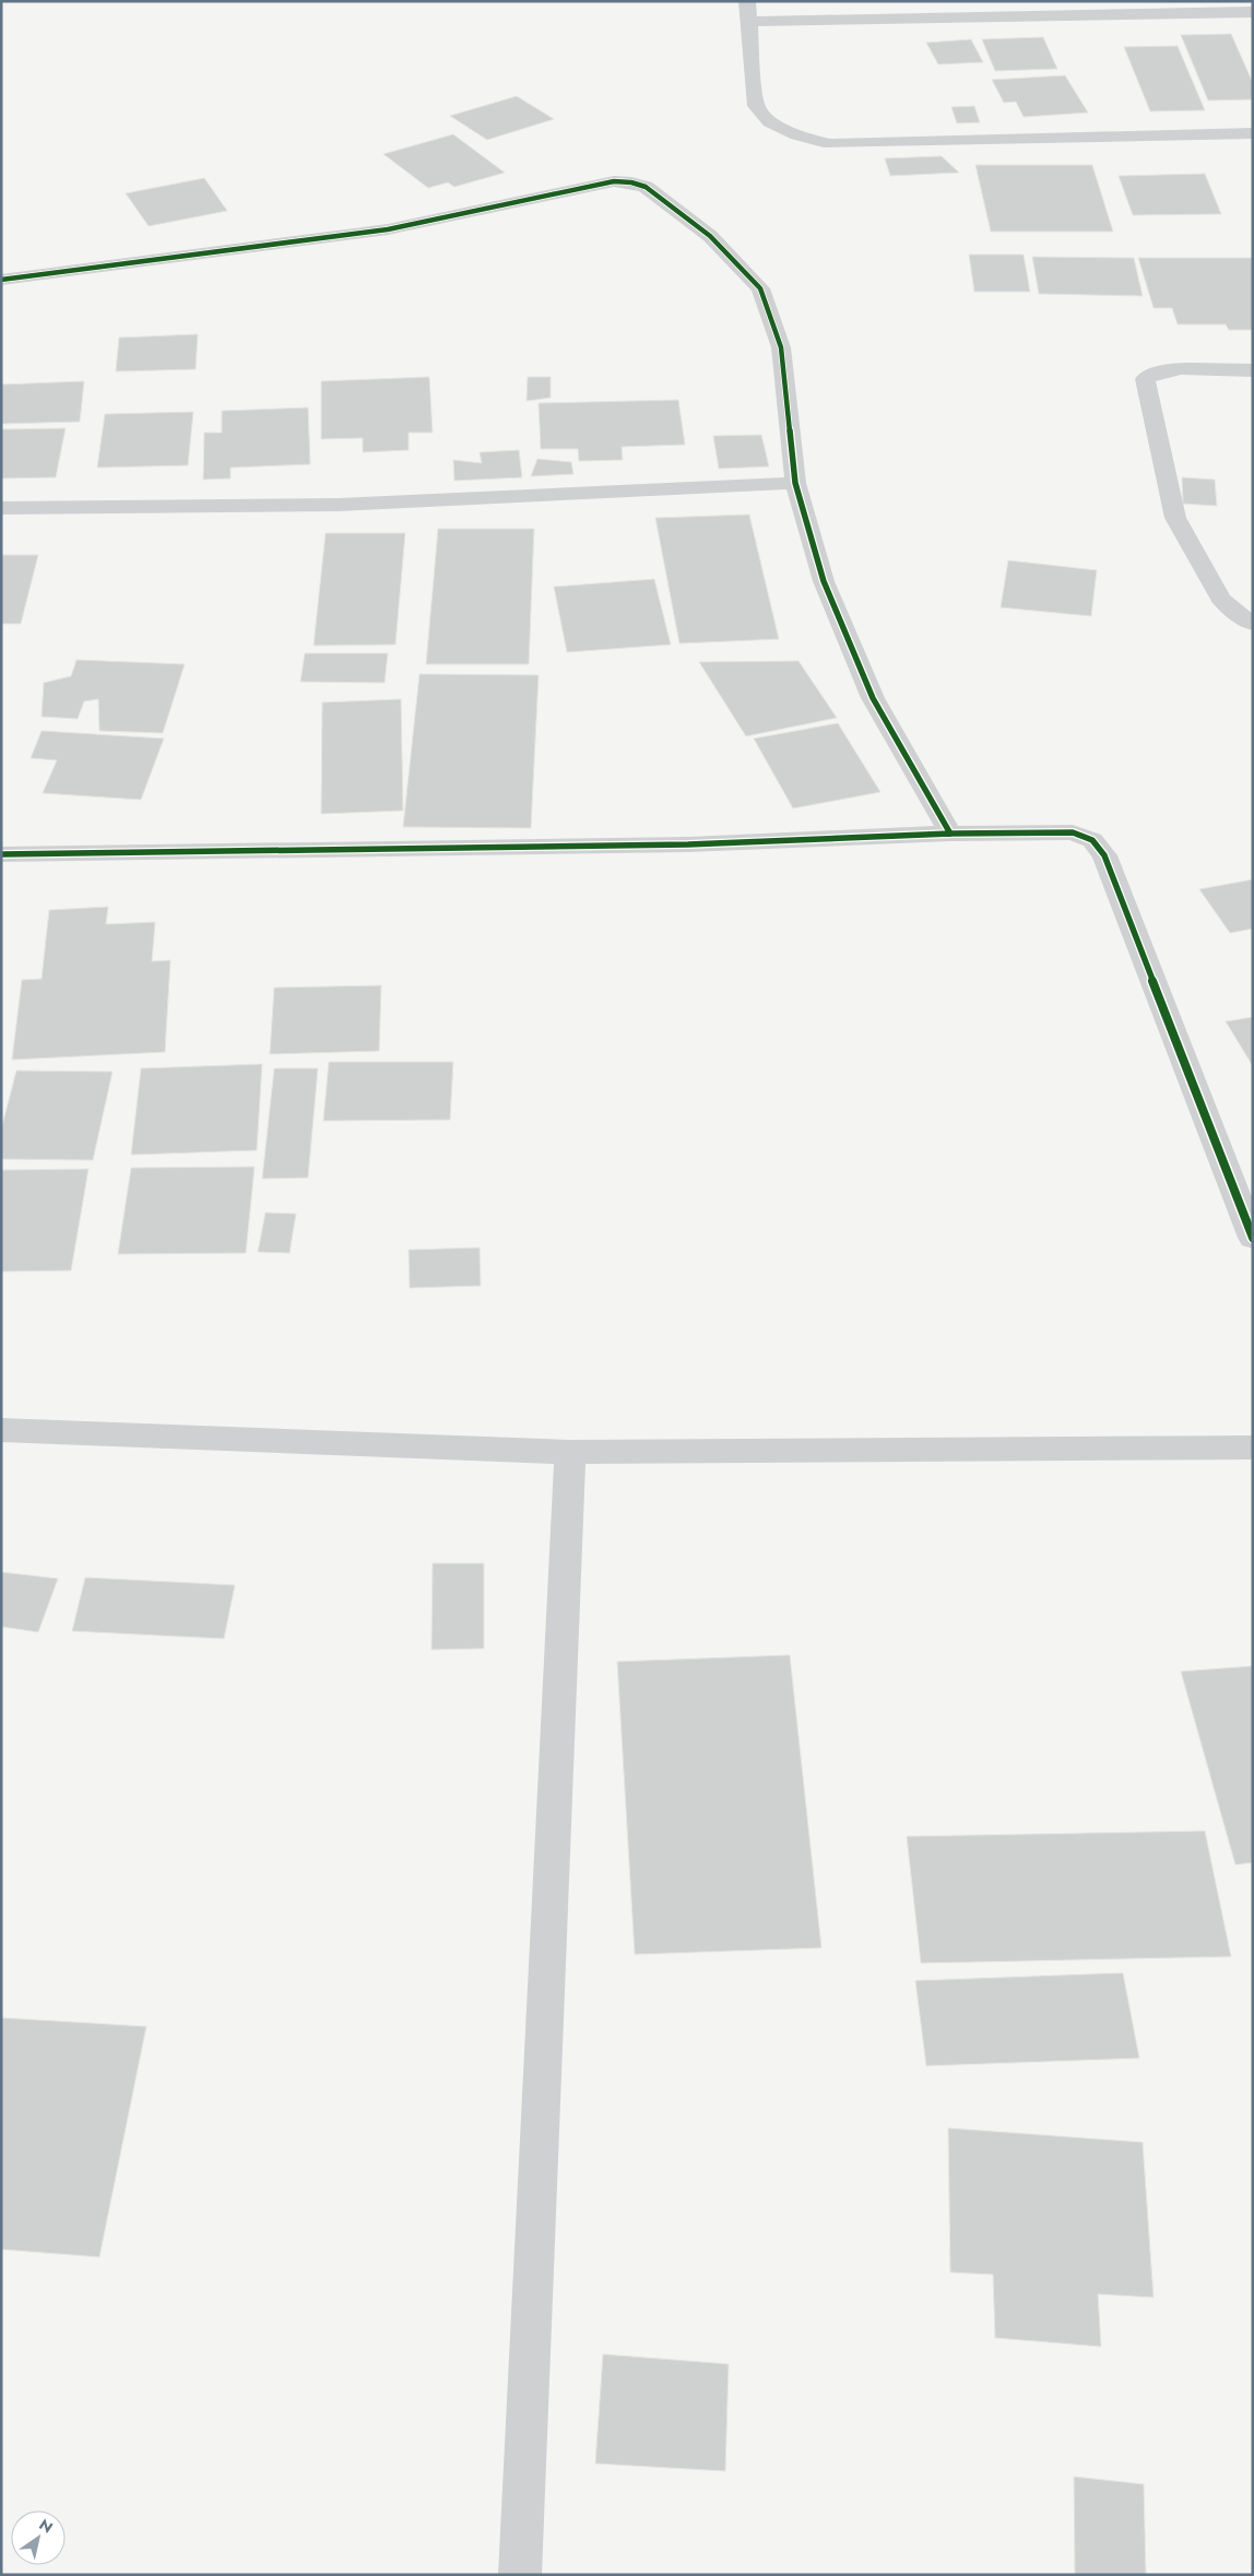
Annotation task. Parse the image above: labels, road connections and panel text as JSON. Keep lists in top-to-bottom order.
{
  "north": "top right"
}
